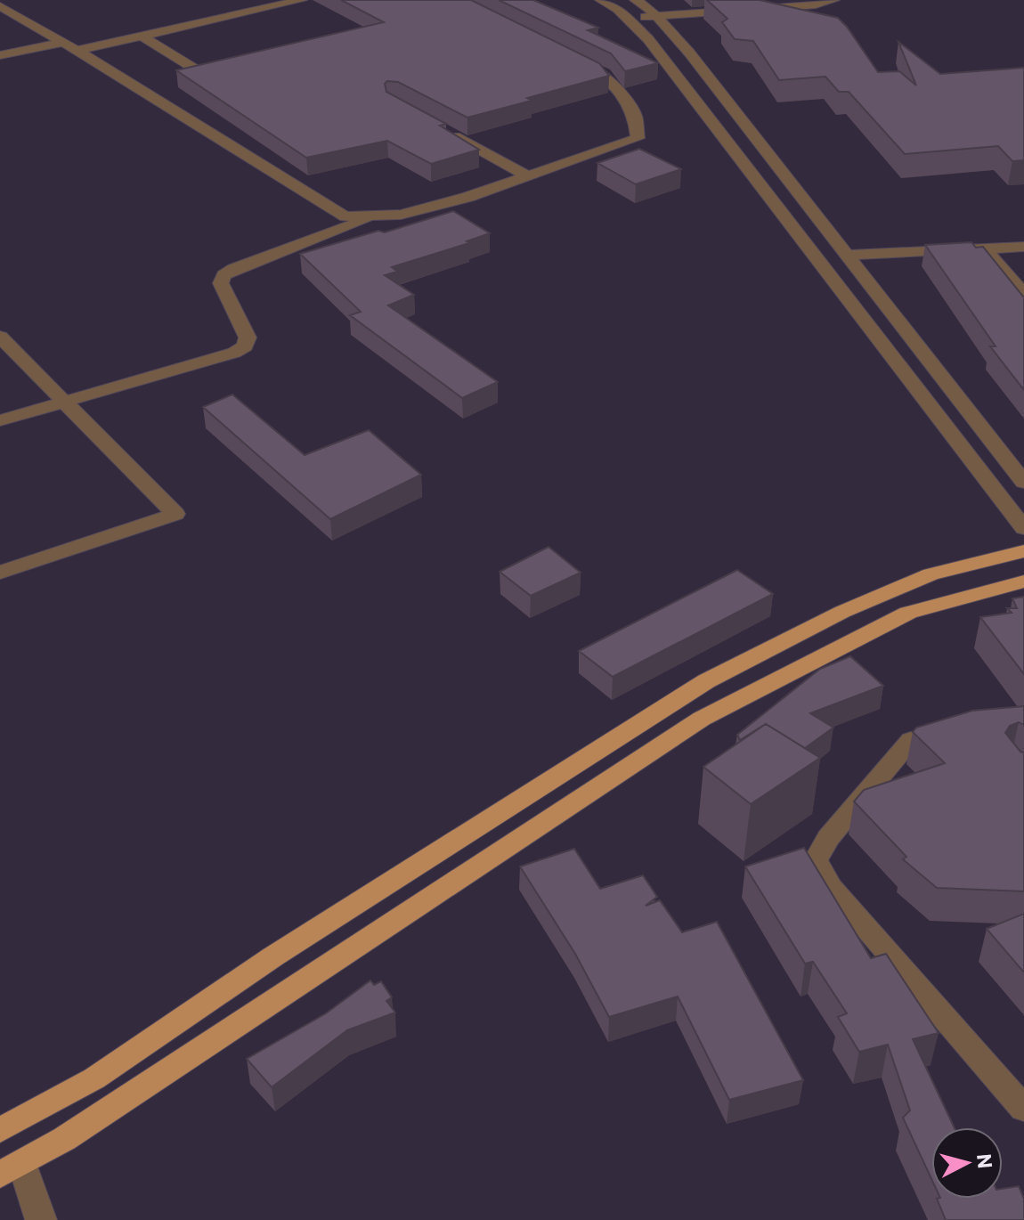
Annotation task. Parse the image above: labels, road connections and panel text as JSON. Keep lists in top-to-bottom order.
{
  "north": "right"
}
